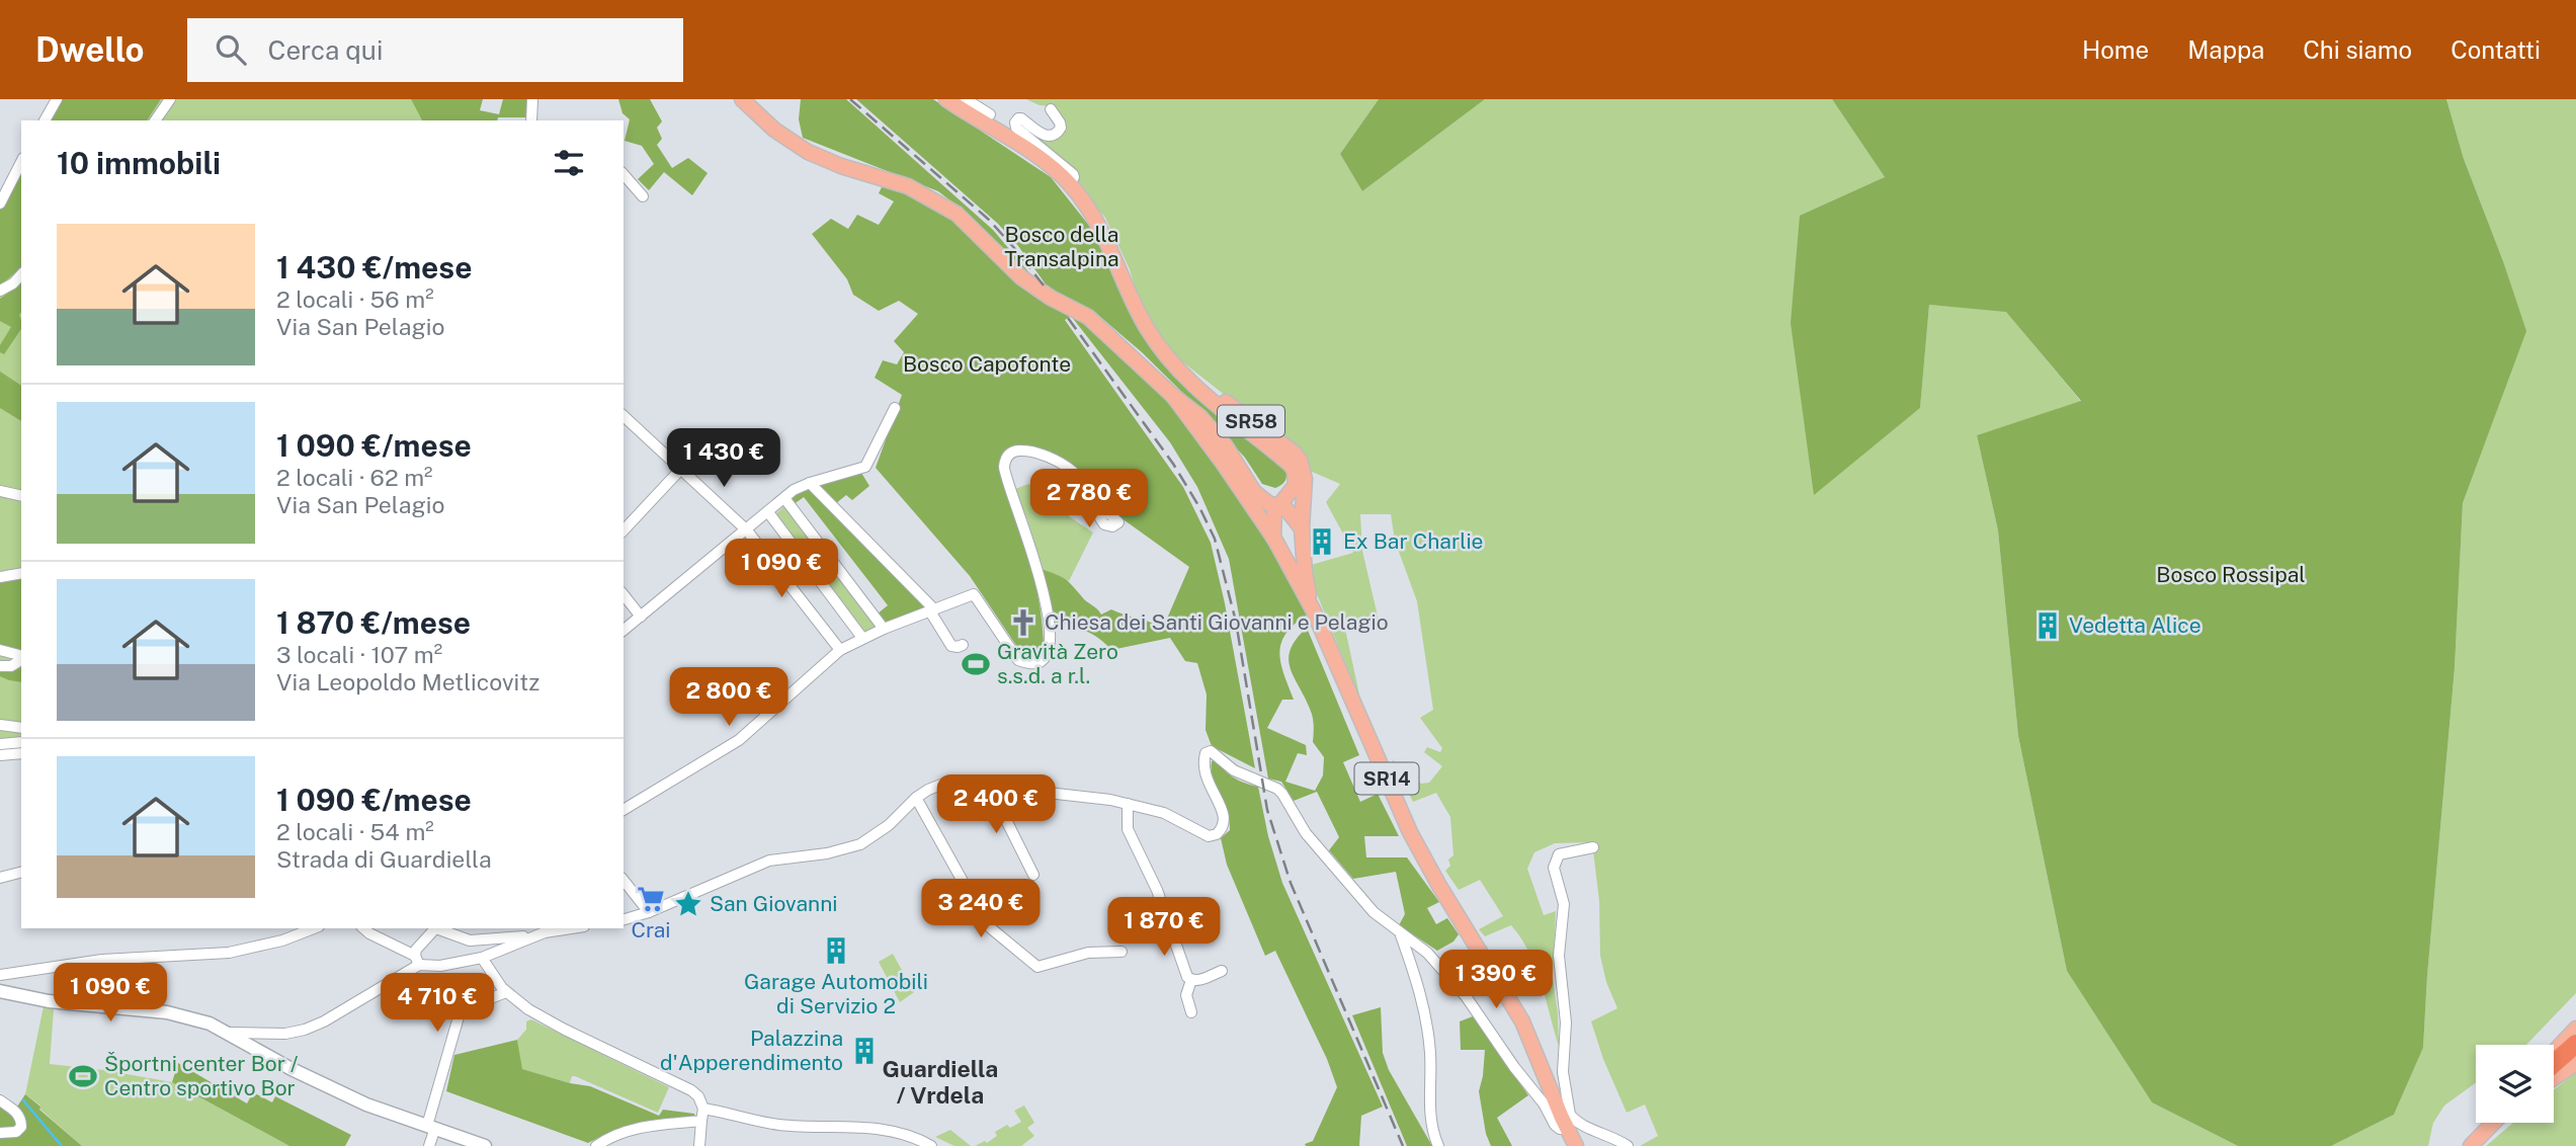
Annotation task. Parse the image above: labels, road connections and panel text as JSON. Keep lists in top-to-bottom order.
{
  "streets": {
    "main road": ["SR58", "SR14"]
  },
  "districts": ["Guardiella / Vrdela"],
  "parks": ["Bosco della Transalpina", "Bosco Capofonte", "Bosco Rossipal"],
  "places": {
    "building": [
      "Ex Bar Charlie",
      "Vedetta Alice",
      "Garage Automobili di Servizio 2",
      "Palazzina d'Apperendimento"
    ],
    "church": ["Chiesa dei Santi Giovanni e Pelagio"],
    "sports": ["Gravità Zero s.s.d. a r.l.", "Športni center Bor / Centro sportivo Bor"],
    "supermarket": ["Crai"],
    "place": ["San Giovanni"]
  },
  "page": {
    "header": "Dwello",
    "search": "Cerca qui",
    "nav": [
      "Home",
      "Mappa",
      "Chi siamo",
      "Contatti"
    ],
    "heading": "10 immobili",
    "list": [
      {
        "name": "1 430 €/mese",
        "note": "2 locali · 56 m² · Via San Pelagio"
      },
      {
        "name": "1 090 €/mese",
        "note": "2 locali · 62 m² · Via San Pelagio"
      },
      {
        "name": "1 870 €/mese",
        "note": "3 locali · 107 m² · Via Leopoldo Metlicovitz"
      },
      {
        "name": "1 090 €/mese",
        "note": "2 locali · 54 m² · Strada di Guardiella"
      }
    ],
    "price": [
      "1 430 €",
      "2 780 €",
      "1 090 €",
      "2 800 €",
      "2 400 €",
      "3 240 €",
      "1 870 €",
      "1 390 €",
      "1 090 €",
      "4 710 €"
    ]
  }
}
